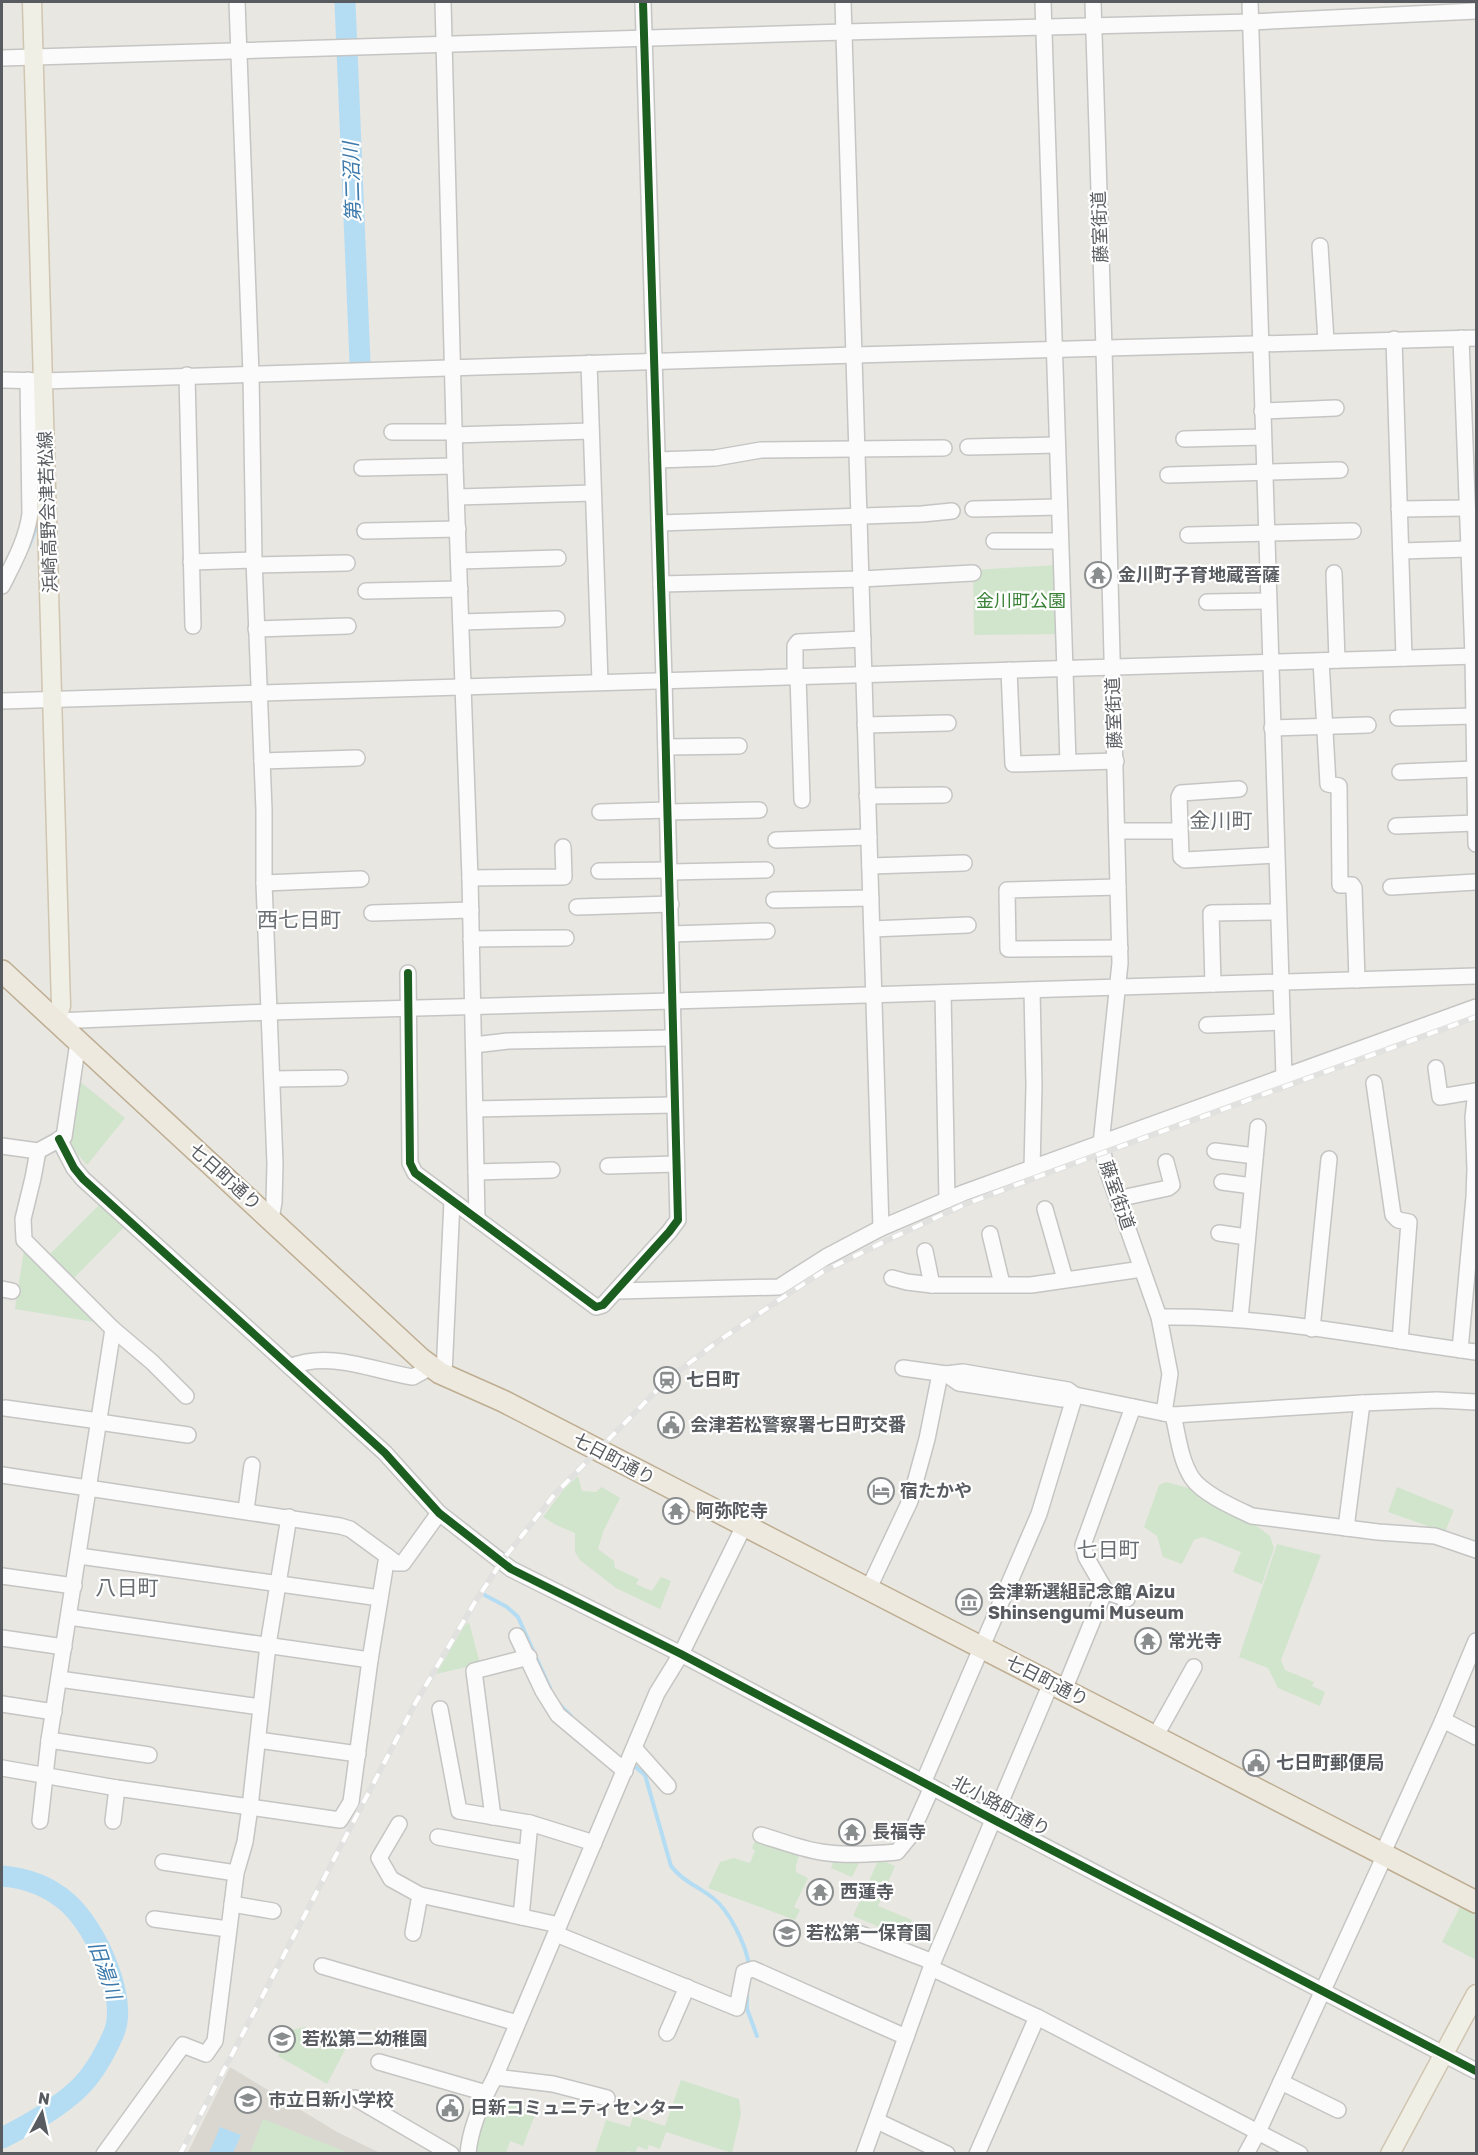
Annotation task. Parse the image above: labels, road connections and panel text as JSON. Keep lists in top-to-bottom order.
{
  "streets": {
    "highway": ["七日町通り"],
    "main road": ["浜崎高野会津若松線"],
    "street": ["藤室街道", "北小路町通り"]
  },
  "crossings": [
    ["浜崎高野会津若松線", "七日町通り"]
  ],
  "districts": [
    "金川町",
    "西七日町",
    "七日町",
    "八日町"
  ],
  "water": ["第二沼川", "旧湯川"],
  "parks": ["金川町公園"],
  "places": {
    "temple": [
      "金川町子育地蔵菩薩",
      "阿弥陀寺",
      "常光寺",
      "長福寺",
      "西蓮寺"
    ],
    "station": ["七日町"],
    "public building": ["会津若松警察署七日町交番", "七日町郵便局", "日新コミュニティセンター"],
    "hotel": ["宿たかや"],
    "museum": ["会津新選組記念館 Aizu Shinsengumi Museum"],
    "school or university": ["若松第一保育園", "若松第二幼稚園", "市立日新小学校"]
  },
  "north": "top"
}
